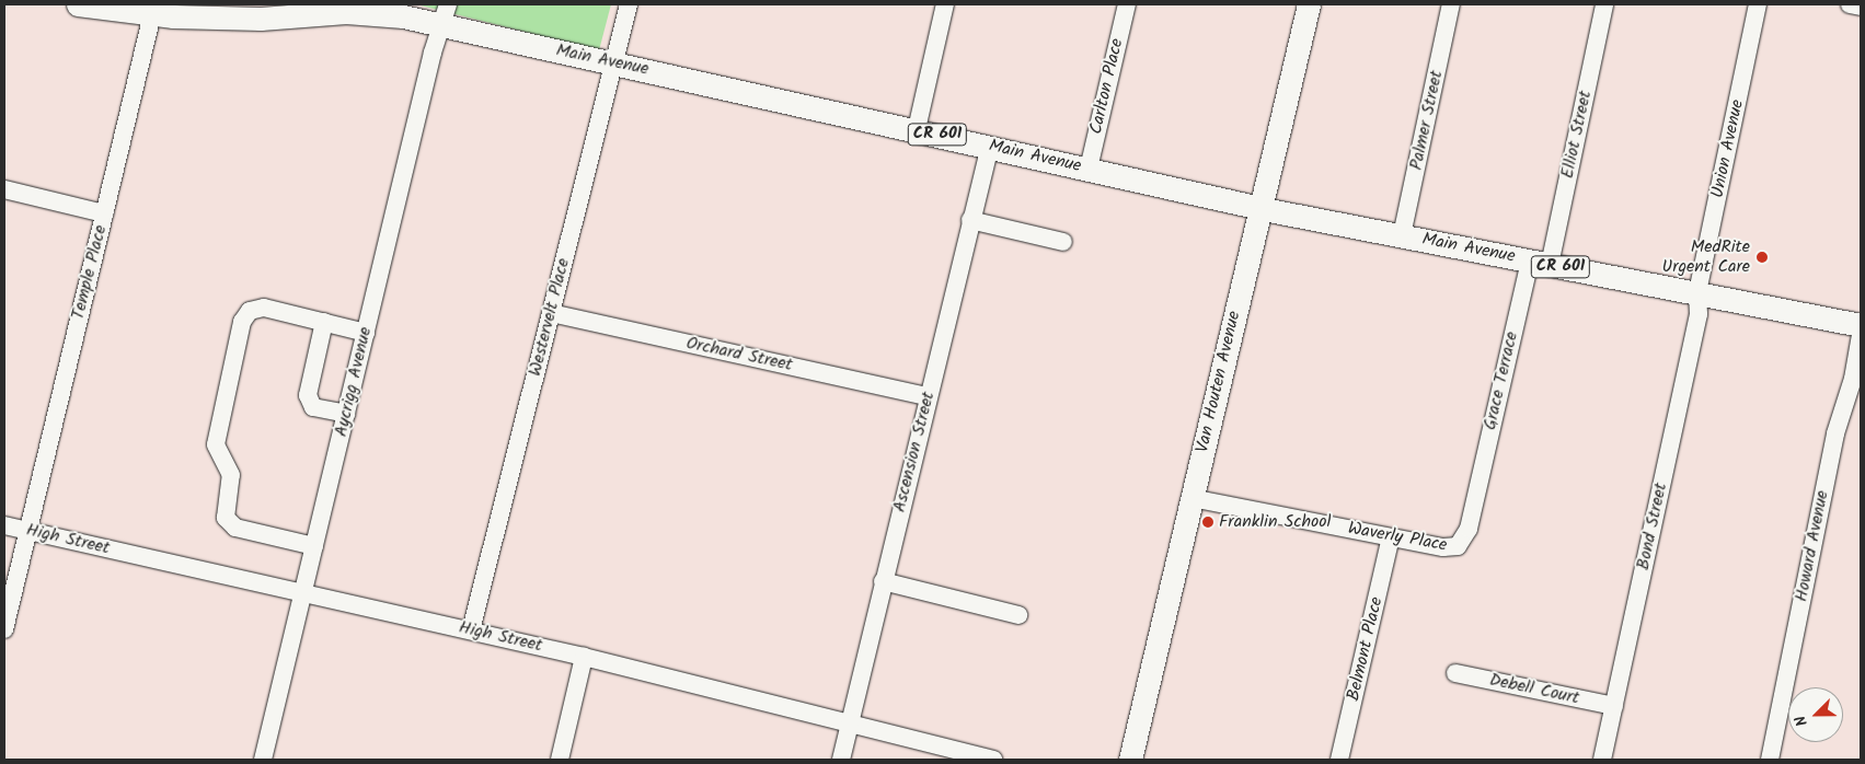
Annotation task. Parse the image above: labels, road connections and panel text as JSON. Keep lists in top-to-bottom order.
{
  "streets": {
    "main road": ["Main Avenue", "CR 601", "Van Houten Avenue"],
    "street": [
      "Carlton Place",
      "Palmer Street",
      "Elliot Street",
      "Union Avenue",
      "Temple Place",
      "Westervelt Place",
      "Orchard Street",
      "Grace Terrace",
      "Aycrigg Avenue",
      "Ascension Street",
      "Bond Street",
      "Waverly Place",
      "High Street",
      "Howard Avenue",
      "Belmont Place",
      "Debell Court"
    ]
  },
  "crossings": [
    ["Main Avenue", "Carlton Place"],
    ["Main Avenue", "Palmer Street"],
    ["Main Avenue", "Elliot Street"],
    ["Main Avenue", "Union Avenue"],
    ["Main Avenue", "Temple Place"],
    ["Main Avenue", "Westervelt Place"],
    ["Main Avenue", "Grace Terrace"],
    ["Main Avenue", "Aycrigg Avenue"],
    ["Main Avenue", "Van Houten Avenue"],
    ["Main Avenue", "Ascension Street"],
    ["Main Avenue", "Bond Street"],
    ["Elliot Street", "Grace Terrace"],
    ["Union Avenue", "Bond Street"],
    ["Temple Place", "High Street"],
    ["Westervelt Place", "Orchard Street"],
    ["Westervelt Place", "High Street"],
    ["Orchard Street", "Ascension Street"],
    ["Grace Terrace", "Waverly Place"],
    ["Aycrigg Avenue", "High Street"],
    ["Van Houten Avenue", "Waverly Place"],
    ["Ascension Street", "High Street"],
    ["Bond Street", "Debell Court"],
    ["Waverly Place", "Belmont Place"]
  ],
  "places": ["MedRite Urgent Care", "Franklin School"],
  "north": "bottom left"
}
